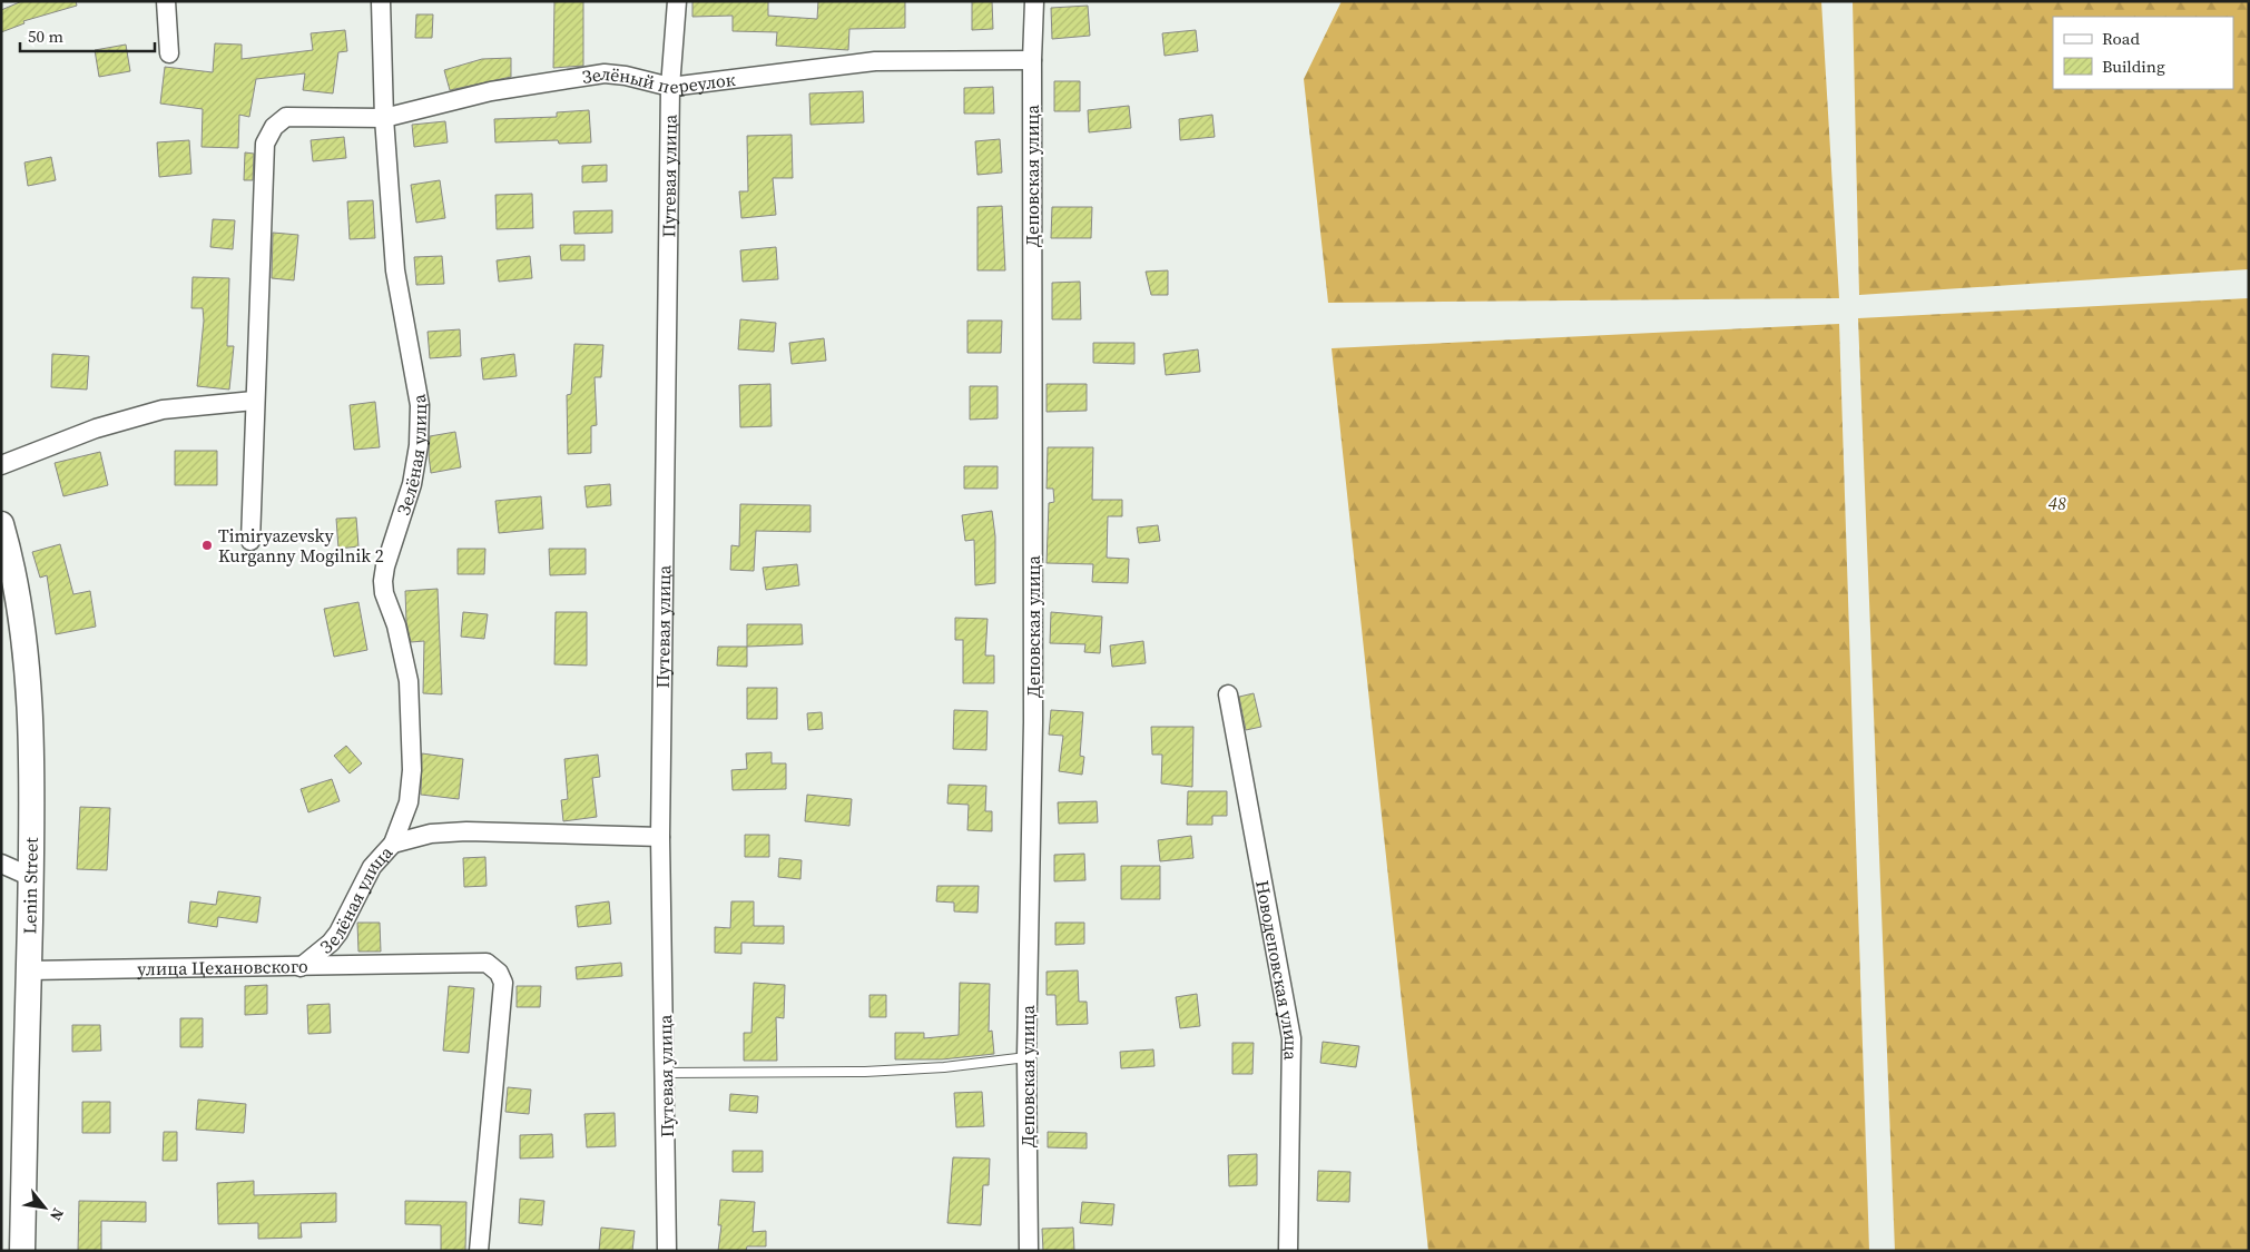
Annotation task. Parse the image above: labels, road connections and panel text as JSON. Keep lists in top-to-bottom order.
{
  "streets": {
    "street": [
      "Зелёный переулок",
      "Путевая улица",
      "Деповская улица",
      "Зелёная улица",
      "Lenin Street",
      "улица Цехановского",
      "Новодеповская улица"
    ]
  },
  "crossings": [
    ["Зелёный переулок", "Путевая улица"],
    ["Зелёный переулок", "Деповская улица"],
    ["Зелёный переулок", "Зелёная улица"],
    ["Зелёная улица", "улица Цехановского"],
    ["Lenin Street", "улица Цехановского"]
  ],
  "parks": ["48"],
  "places": ["Timiryazevsky Kurganny Mogilnik 2"],
  "legend": ["Road", "Building"],
  "scale_bar": "50 m",
  "north": "bottom right"
}
